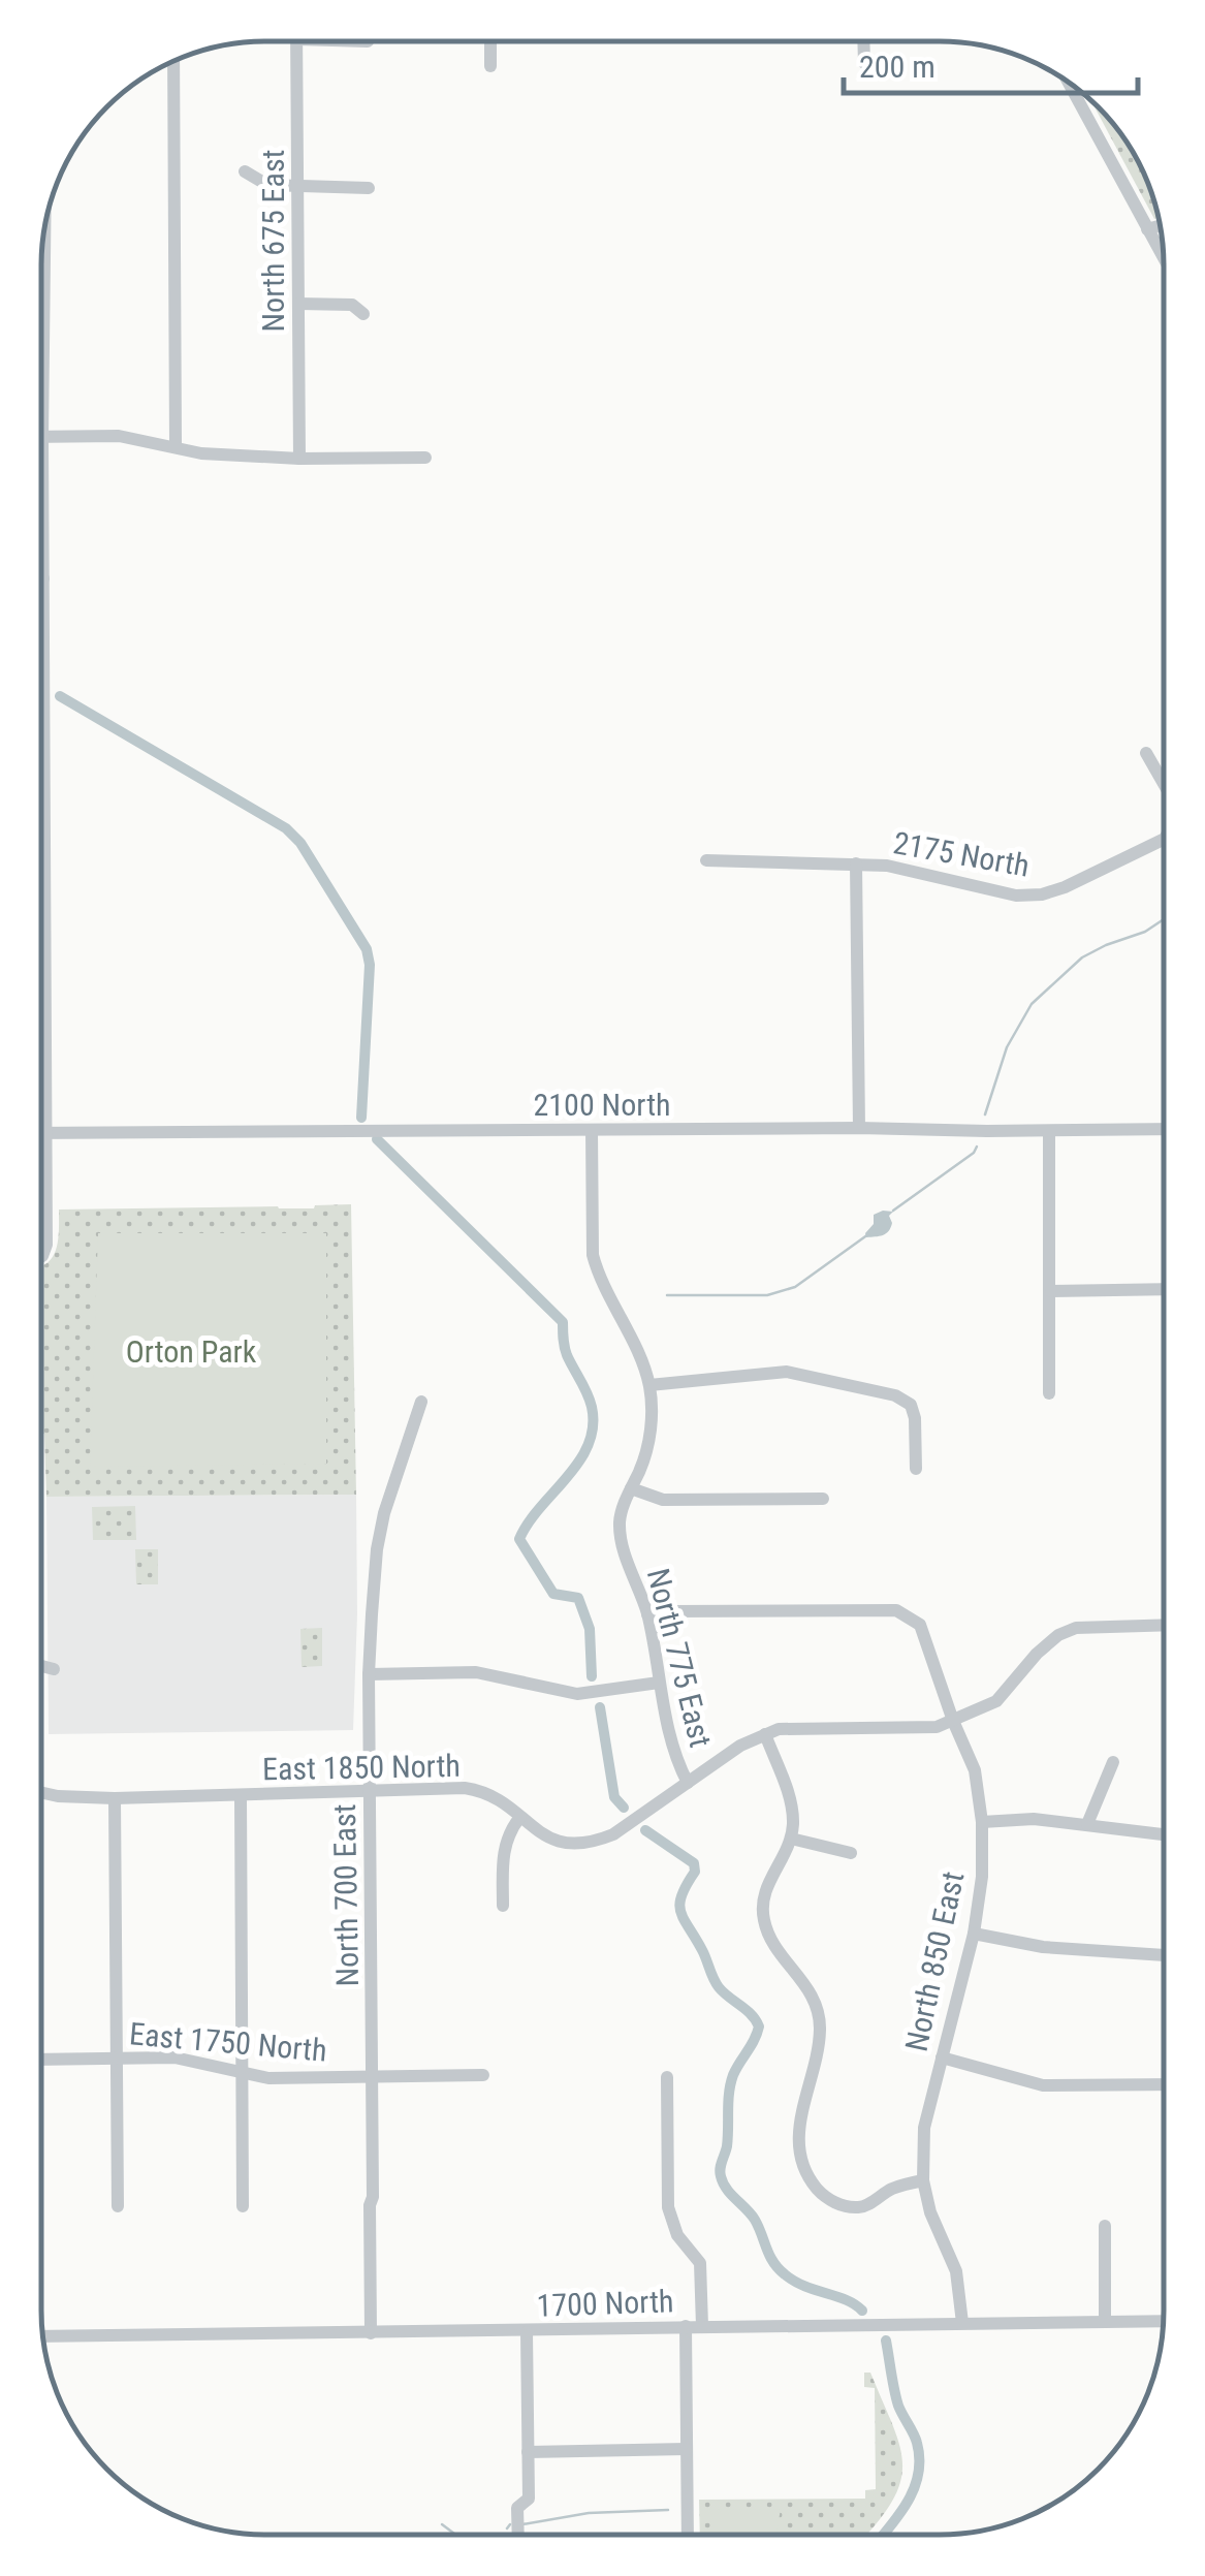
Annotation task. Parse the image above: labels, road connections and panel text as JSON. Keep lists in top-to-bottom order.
{
  "streets": {
    "street": [
      "North 675 East",
      "2175 North",
      "2100 North",
      "North 775 East",
      "East 1850 North",
      "North 700 East",
      "North 850 East",
      "East 1750 North",
      "1700 North"
    ]
  },
  "crossings": [
    ["2100 North", "North 775 East"],
    ["North 775 East", "East 1850 North"],
    ["North 775 East", "North 850 East"],
    ["East 1850 North", "North 700 East"],
    ["East 1850 North", "North 850 East"],
    ["North 700 East", "East 1750 North"],
    ["North 700 East", "1700 North"],
    ["North 850 East", "1700 North"]
  ],
  "parks": ["Orton Park"],
  "scale_bar": "200 m"
}
